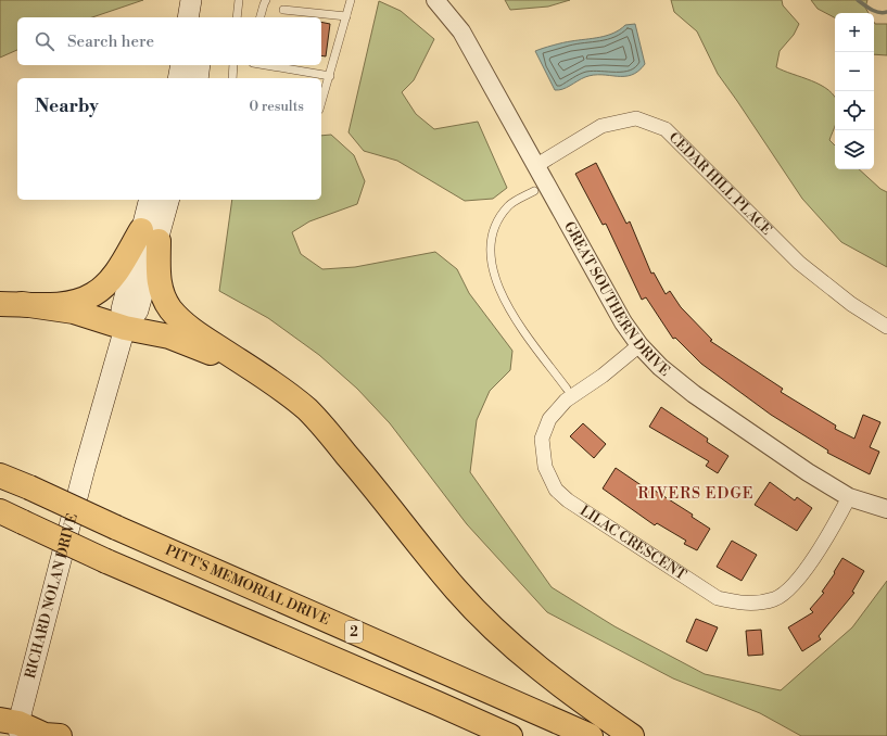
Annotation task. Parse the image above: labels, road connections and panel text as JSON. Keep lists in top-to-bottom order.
{
  "streets": {
    "highway": ["PITT'S MEMORIAL DRIVE", "2"],
    "main road": ["RICHARD NOLAN DRIVE"],
    "street": ["CEDAR HILL PLACE", "GREAT SOUTHERN DRIVE", "LILAC CRESCENT"]
  },
  "crossings": [
    ["CEDAR HILL PLACE", "GREAT SOUTHERN DRIVE"],
    ["GREAT SOUTHERN DRIVE", "LILAC CRESCENT"]
  ],
  "districts": ["RIVERS EDGE"],
  "page": {
    "map_buttons": ["+", "−"],
    "search": "Search here",
    "heading": ["Nearby", "0 results"]
  }
}
